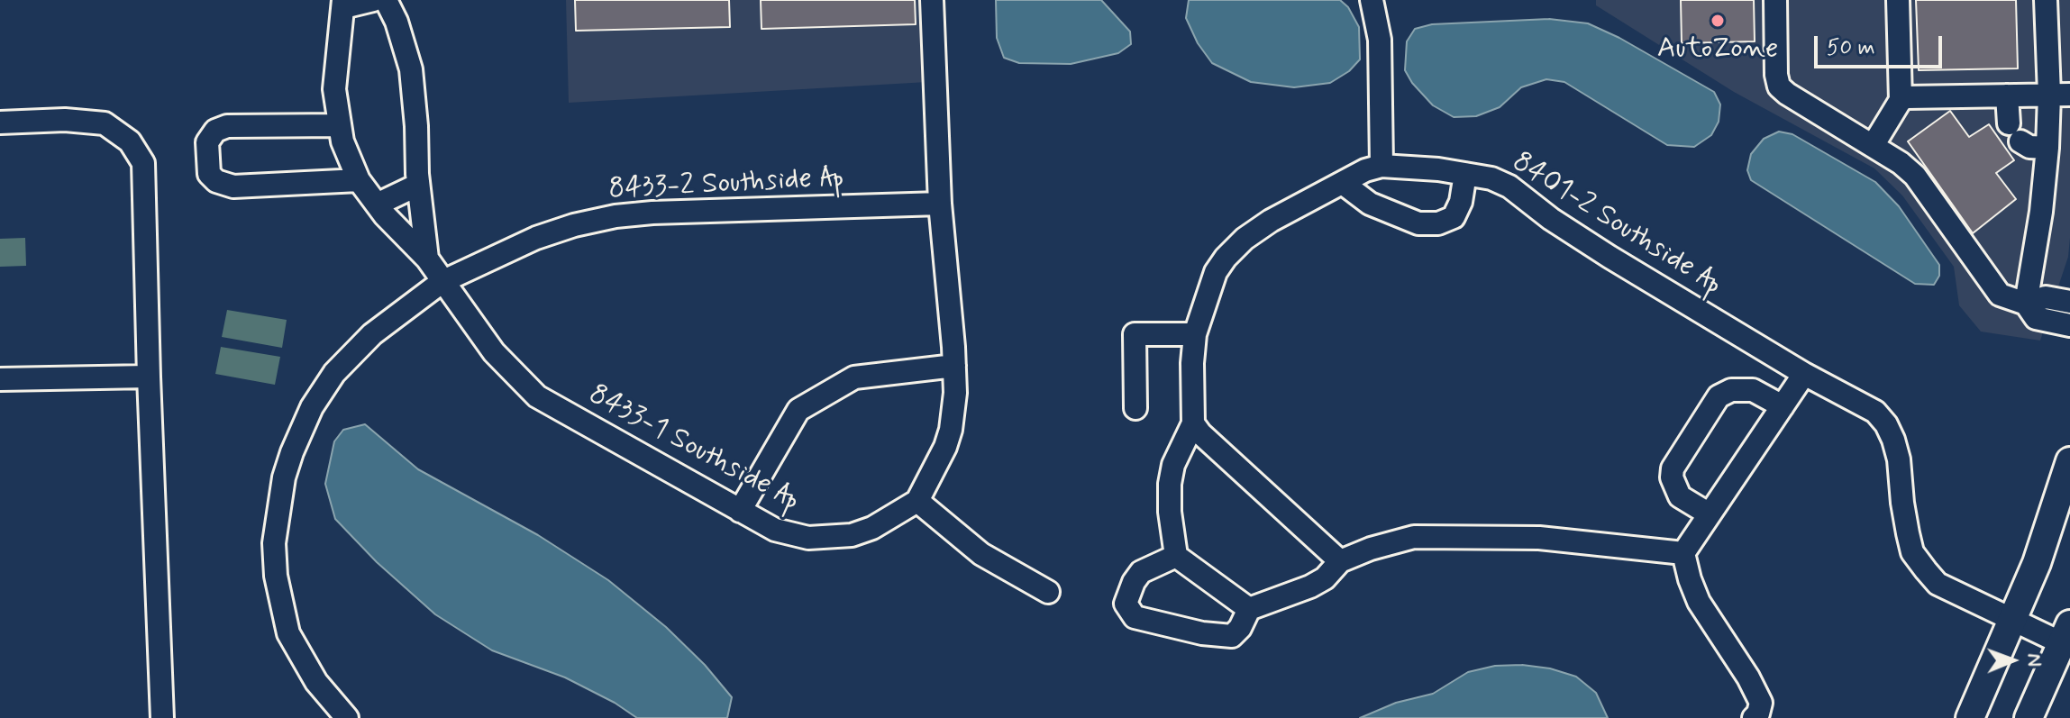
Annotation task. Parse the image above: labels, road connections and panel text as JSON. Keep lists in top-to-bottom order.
{
  "streets": {
    "street": ["8433-2 Southside Ap", "8401-2 Southside Ap", "8433-1 Southside Ap"]
  },
  "crossings": [
    ["8433-2 Southside Ap", "8433-1 Southside Ap"]
  ],
  "places": ["AutoZone"],
  "scale_bar": "50 m",
  "north": "right"
}
